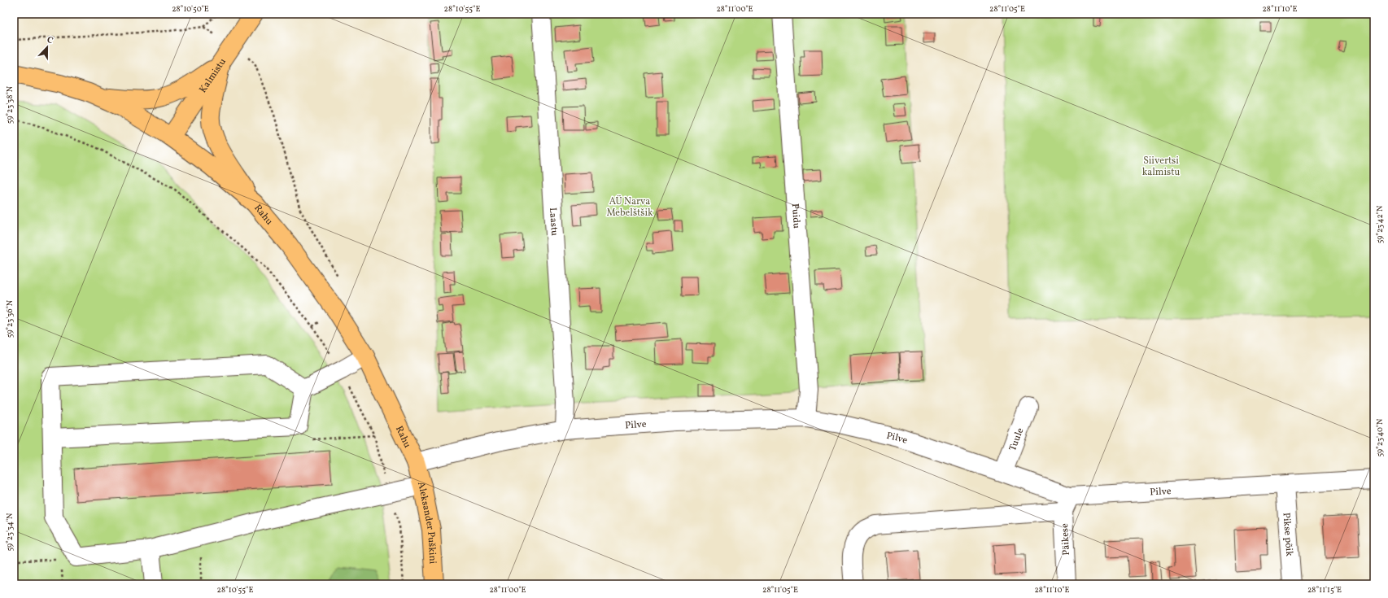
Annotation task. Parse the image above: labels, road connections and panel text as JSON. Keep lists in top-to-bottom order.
{
  "streets": {
    "main road": ["Kalmistu", "Rahu", "Aleksander Puškini"],
    "street": [
      "Puidu",
      "Laastu",
      "Pilve",
      "Tuule",
      "Pikse põik",
      "Päikese"
    ]
  },
  "crossings": [
    ["Kalmistu", "Rahu"],
    ["Rahu", "Pilve"],
    ["Rahu", "Aleksander Puškini"],
    ["Puidu", "Pilve"],
    ["Laastu", "Pilve"],
    ["Pilve", "Tuule"],
    ["Pilve", "Aleksander Puškini"],
    ["Pilve", "Pikse põik"],
    ["Pilve", "Päikese"]
  ],
  "parks": ["Siivertsi kalmistu", "AÜ Narva Mebelštšik"],
  "north": "top",
  "coordinates": [
    "28°10'50\"E",
    "28°10'55\"E",
    "28°11'00\"E",
    "28°11'05\"E",
    "28°11'10\"E",
    "59°23'38\"N",
    "59°23'42\"N",
    "59°23'36\"N",
    "59°23'40\"N",
    "59°23'34\"N",
    "28°11'15\"E"
  ]
}
